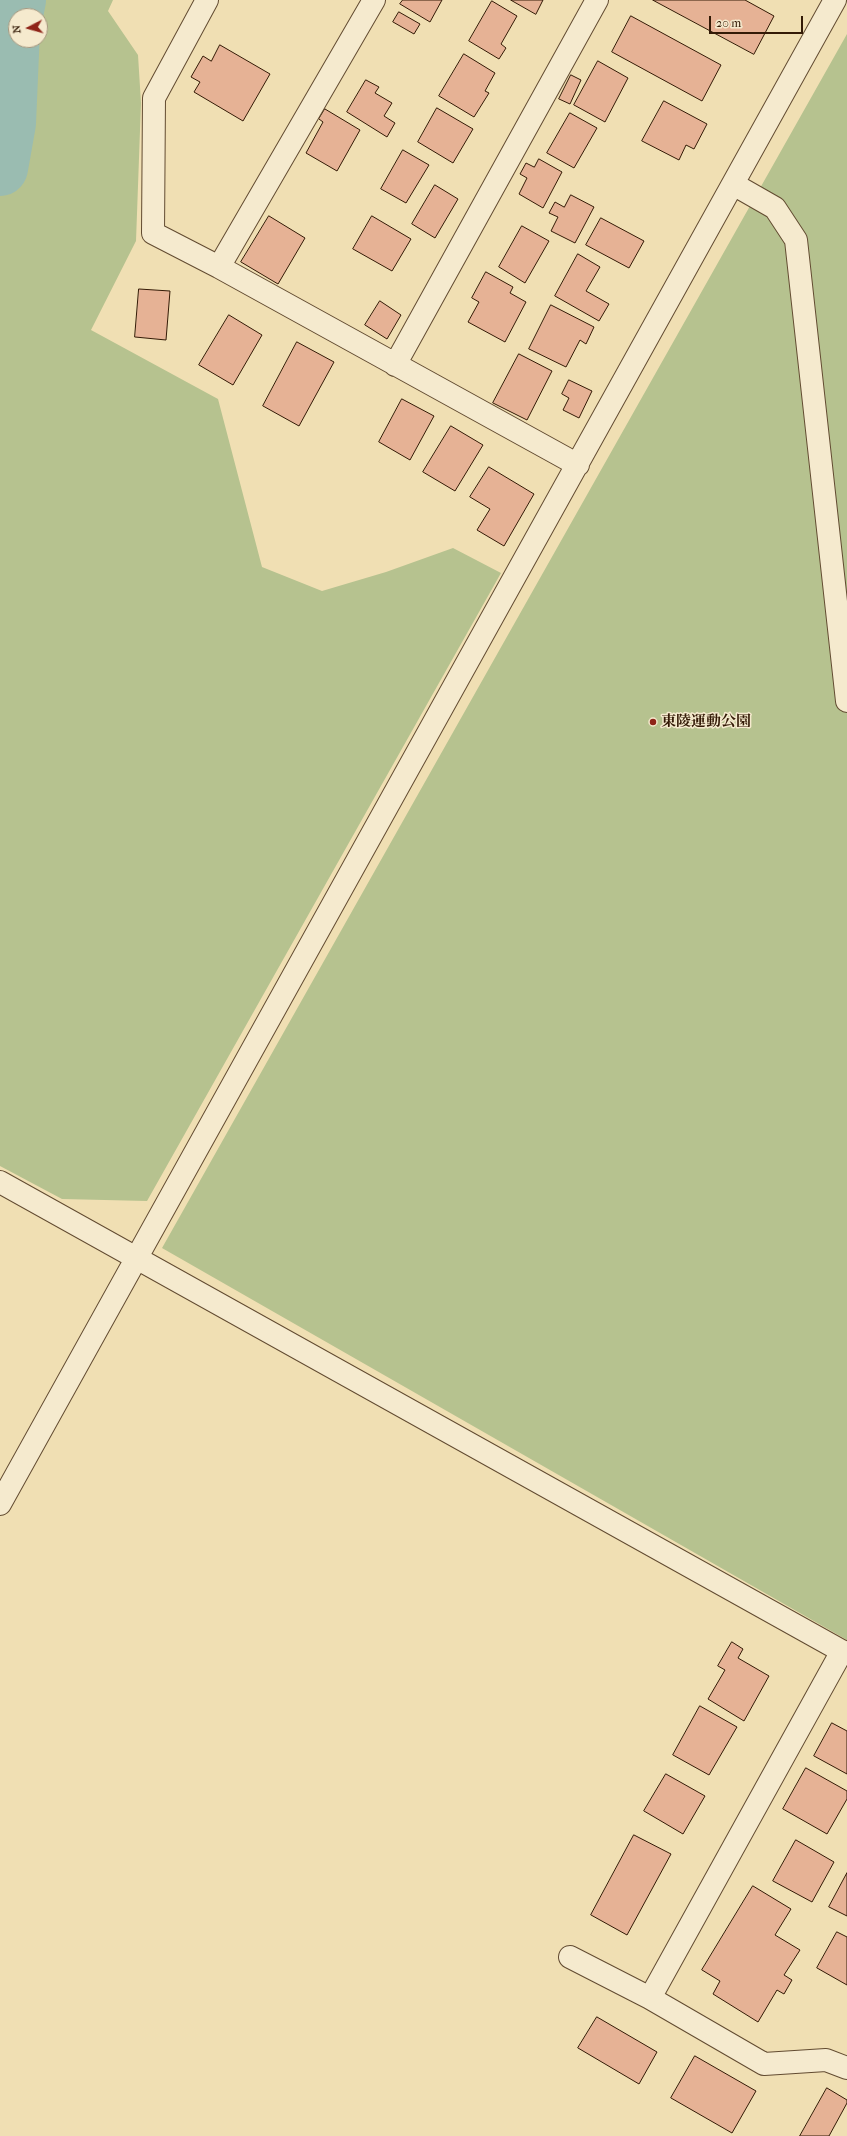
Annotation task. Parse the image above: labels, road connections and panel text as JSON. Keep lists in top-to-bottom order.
{
  "places": ["東陵運動公園"],
  "scale_bar": "20 m",
  "north": "left"
}
